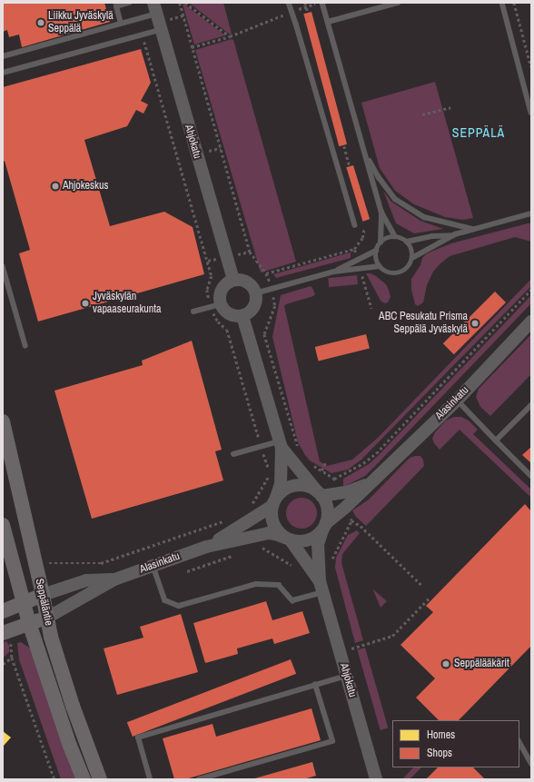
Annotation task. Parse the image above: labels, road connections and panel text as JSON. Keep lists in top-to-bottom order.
{
  "streets": {
    "main road": ["Seppäläntie"],
    "street": ["Ahjokatu", "Alasinkatu"]
  },
  "crossings": [
    ["Ahjokatu", "Alasinkatu"],
    ["Alasinkatu", "Seppäläntie"]
  ],
  "districts": ["SEPPÄLÄ"],
  "places": [
    "Liikku Jyväskylä Seppälä",
    "Ahjokeskus",
    "Jyväskylän vapaaseurakunta",
    "ABC Pesukatu Prisma Seppälä Jyväskylä",
    "Seppälääkärit"
  ],
  "legend": ["Homes", "Shops"]
}
